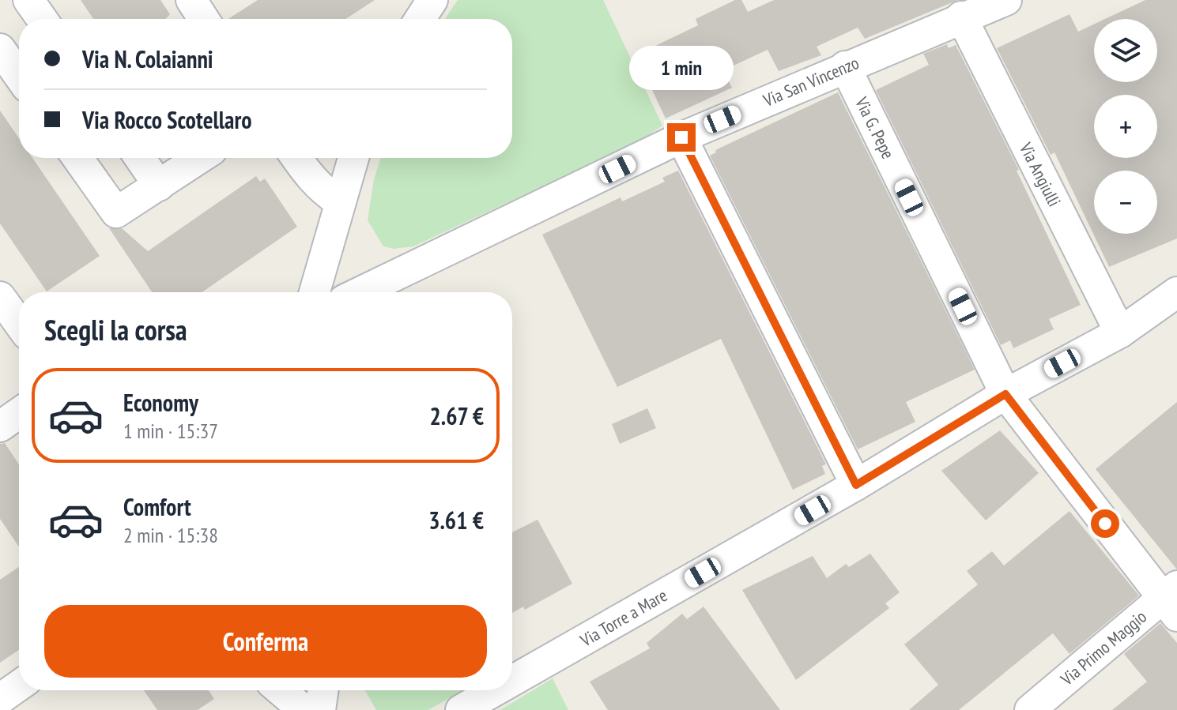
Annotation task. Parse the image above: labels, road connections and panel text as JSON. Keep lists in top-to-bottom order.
{
  "streets": {
    "street": [
      "Via San Vincenzo",
      "Via G. Pepe",
      "Via Angiulli",
      "Via Torre a Mare",
      "Via Primo Maggio"
    ]
  },
  "crossings": [
    ["Via San Vincenzo", "Via G. Pepe"],
    ["Via San Vincenzo", "Via Angiulli"],
    ["Via G. Pepe", "Via Torre a Mare"],
    ["Via G. Pepe", "Via Primo Maggio"],
    ["Via Angiulli", "Via Torre a Mare"]
  ],
  "page": {
    "map_buttons": ["+", "−"],
    "banner": ["Via N. Colaianni", "Via Rocco Scotellaro"],
    "bubble": "1 min",
    "heading": "Scegli la corsa",
    "list": [
      {
        "name": "Economy",
        "note": "1 min · 15:37",
        "value": "2.67 €"
      },
      {
        "name": "Comfort",
        "note": "2 min · 15:38",
        "value": "3.61 €"
      }
    ],
    "buttons": "Conferma"
  }
}
